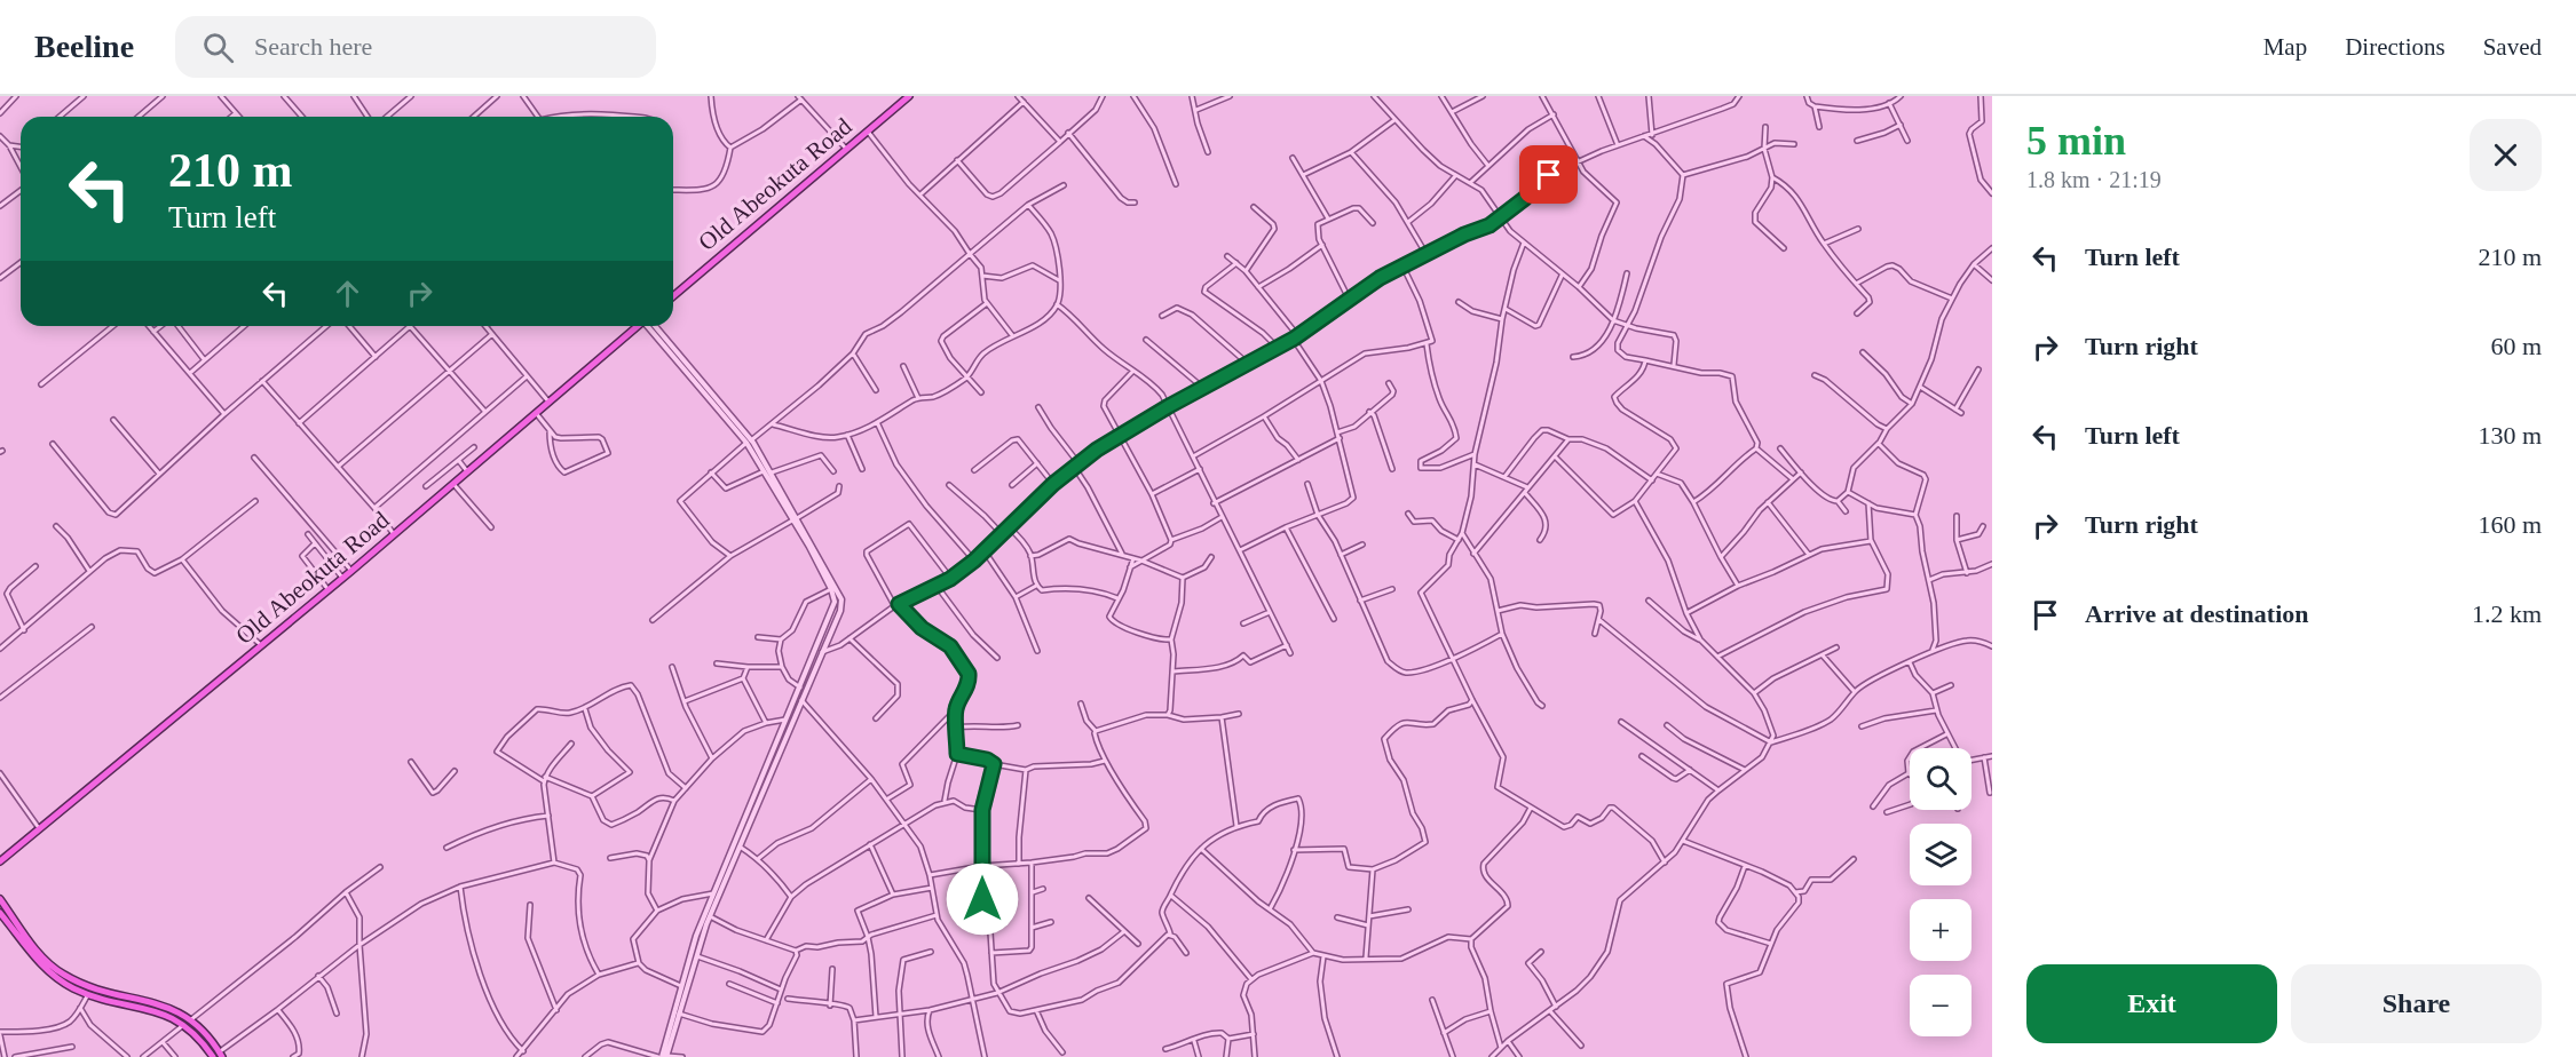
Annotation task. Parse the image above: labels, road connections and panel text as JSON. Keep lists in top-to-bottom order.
{
  "streets": {
    "highway": ["Old Abeokuta Road"]
  },
  "page": {
    "header": "Beeline",
    "search": "Search here",
    "nav": ["Map", "Directions", "Saved"],
    "heading": ["5 min", "1.8 km · 21:19"],
    "turn": ["210 m", "Turn left"],
    "list": [
      {
        "name": "Turn left",
        "value": "210 m"
      },
      {
        "name": "Turn right",
        "value": "60 m"
      },
      {
        "name": "Turn left",
        "value": "130 m"
      },
      {
        "name": "Turn right",
        "value": "160 m"
      },
      {
        "name": "Arrive at destination",
        "value": "1.2 km"
      }
    ],
    "map_buttons": ["+", "−"],
    "buttons": ["Exit", "Share"]
  }
}
